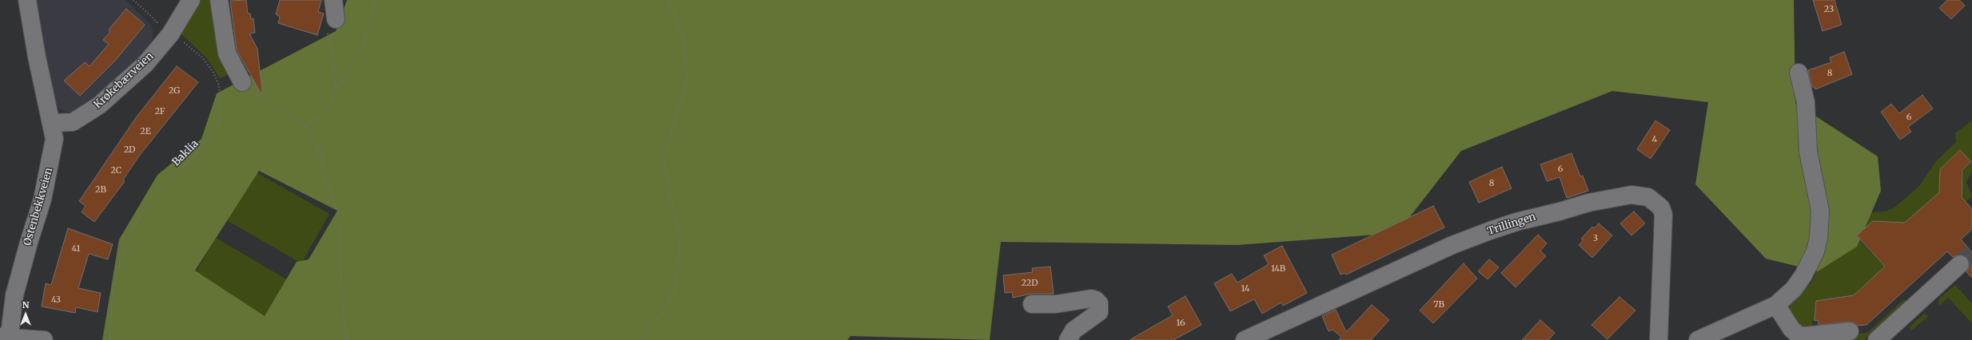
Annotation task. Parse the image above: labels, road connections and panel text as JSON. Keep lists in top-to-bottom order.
{
  "streets": {
    "street": ["Krøkebærveien", "Østenbekkveien", "Trillingen"],
    "path": ["Baklia"]
  },
  "crossings": [
    ["Krøkebærveien", "Baklia"],
    ["Krøkebærveien", "Østenbekkveien"]
  ],
  "house_numbers": [
    "23",
    "8",
    "2G",
    "2F",
    "6",
    "2E",
    "4",
    "2D",
    "6",
    "2C",
    "8",
    "2B",
    "3",
    "41",
    "14B",
    "22D",
    "14",
    "43",
    "7B",
    "16"
  ],
  "north": "top"
}
